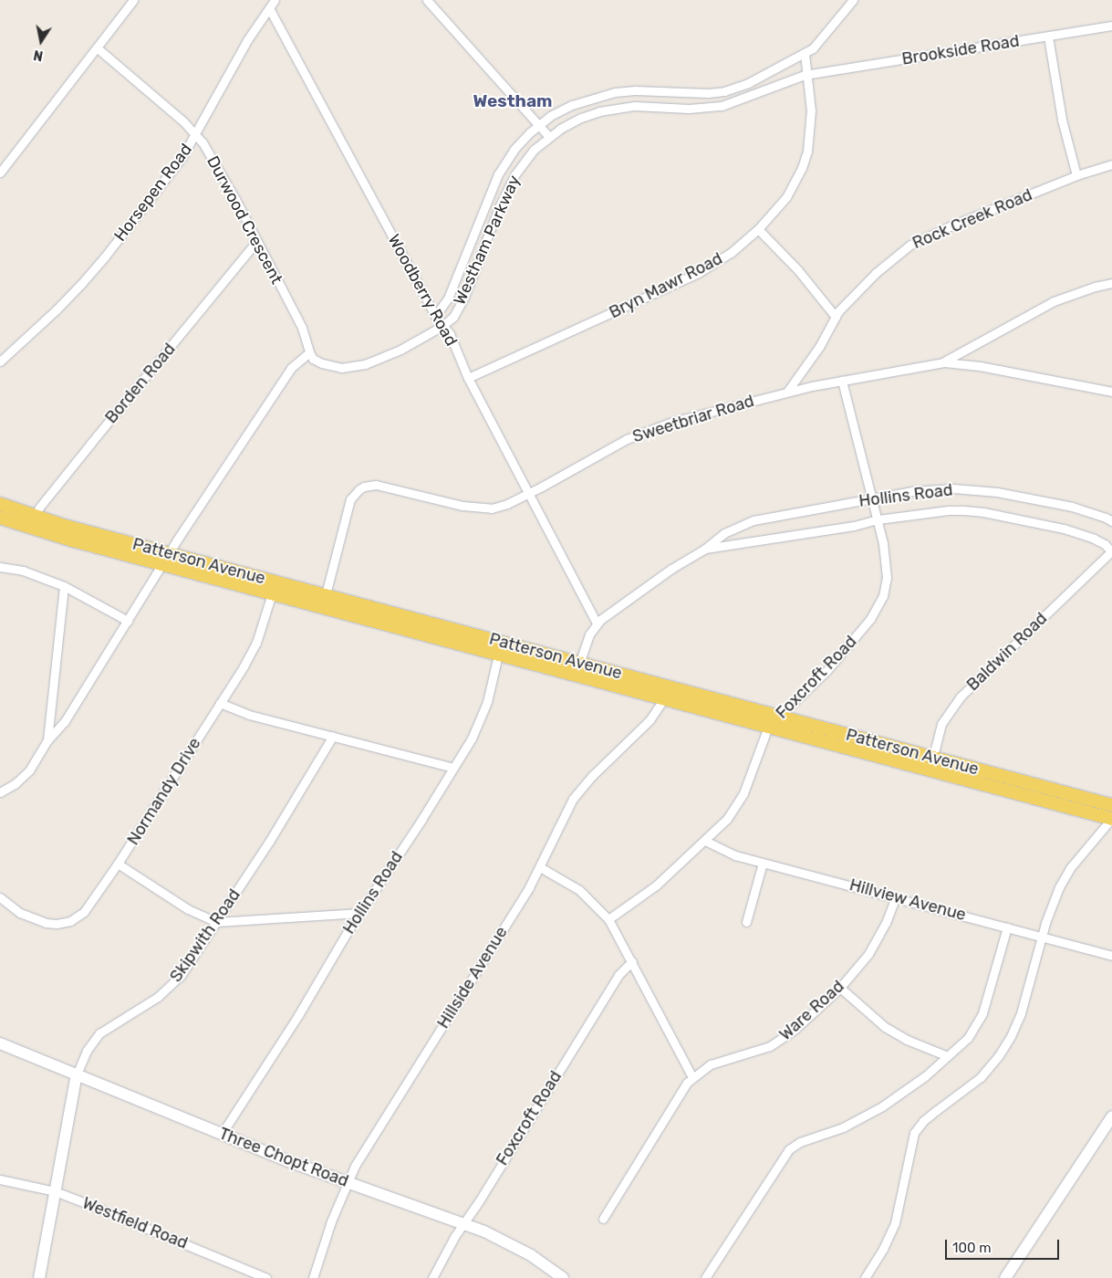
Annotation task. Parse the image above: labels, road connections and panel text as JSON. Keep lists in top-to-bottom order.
{
  "streets": {
    "main road": ["Patterson Avenue", "Skipwith Road", "Three Chopt Road"],
    "street": [
      "Brookside Road",
      "Horsepen Road",
      "Rock Creek Road",
      "Durwood Crescent",
      "Westham Parkway",
      "Bryn Mawr Road",
      "Woodberry Road",
      "Borden Road",
      "Sweetbriar Road",
      "Hollins Road",
      "Baldwin Road",
      "Foxcroft Road",
      "Normandy Drive",
      "Hillview Avenue",
      "Hillside Avenue",
      "Ware Road",
      "Westfield Road"
    ]
  },
  "crossings": [
    ["Brookside Road", "Westham Parkway"],
    ["Brookside Road", "Bryn Mawr Road"],
    ["Horsepen Road", "Durwood Crescent"],
    ["Horsepen Road", "Woodberry Road"],
    ["Rock Creek Road", "Sweetbriar Road"],
    ["Durwood Crescent", "Westham Parkway"],
    ["Durwood Crescent", "Borden Road"],
    ["Westham Parkway", "Bryn Mawr Road"],
    ["Westham Parkway", "Woodberry Road"],
    ["Bryn Mawr Road", "Woodberry Road"],
    ["Woodberry Road", "Sweetbriar Road"],
    ["Woodberry Road", "Hollins Road"],
    ["Borden Road", "Patterson Avenue"],
    ["Sweetbriar Road", "Patterson Avenue"],
    ["Sweetbriar Road", "Foxcroft Road"],
    ["Hollins Road", "Patterson Avenue"],
    ["Hollins Road", "Baldwin Road"],
    ["Hollins Road", "Foxcroft Road"],
    ["Hollins Road", "Three Chopt Road"],
    ["Patterson Avenue", "Baldwin Road"],
    ["Patterson Avenue", "Foxcroft Road"],
    ["Patterson Avenue", "Normandy Drive"],
    ["Patterson Avenue", "Hillside Avenue"],
    ["Foxcroft Road", "Hillview Avenue"],
    ["Foxcroft Road", "Three Chopt Road"],
    ["Hillview Avenue", "Ware Road"],
    ["Skipwith Road", "Three Chopt Road"],
    ["Skipwith Road", "Westfield Road"],
    ["Hillside Avenue", "Three Chopt Road"]
  ],
  "districts": ["Westham"],
  "scale_bar": "100 m",
  "north": "bottom"
}
